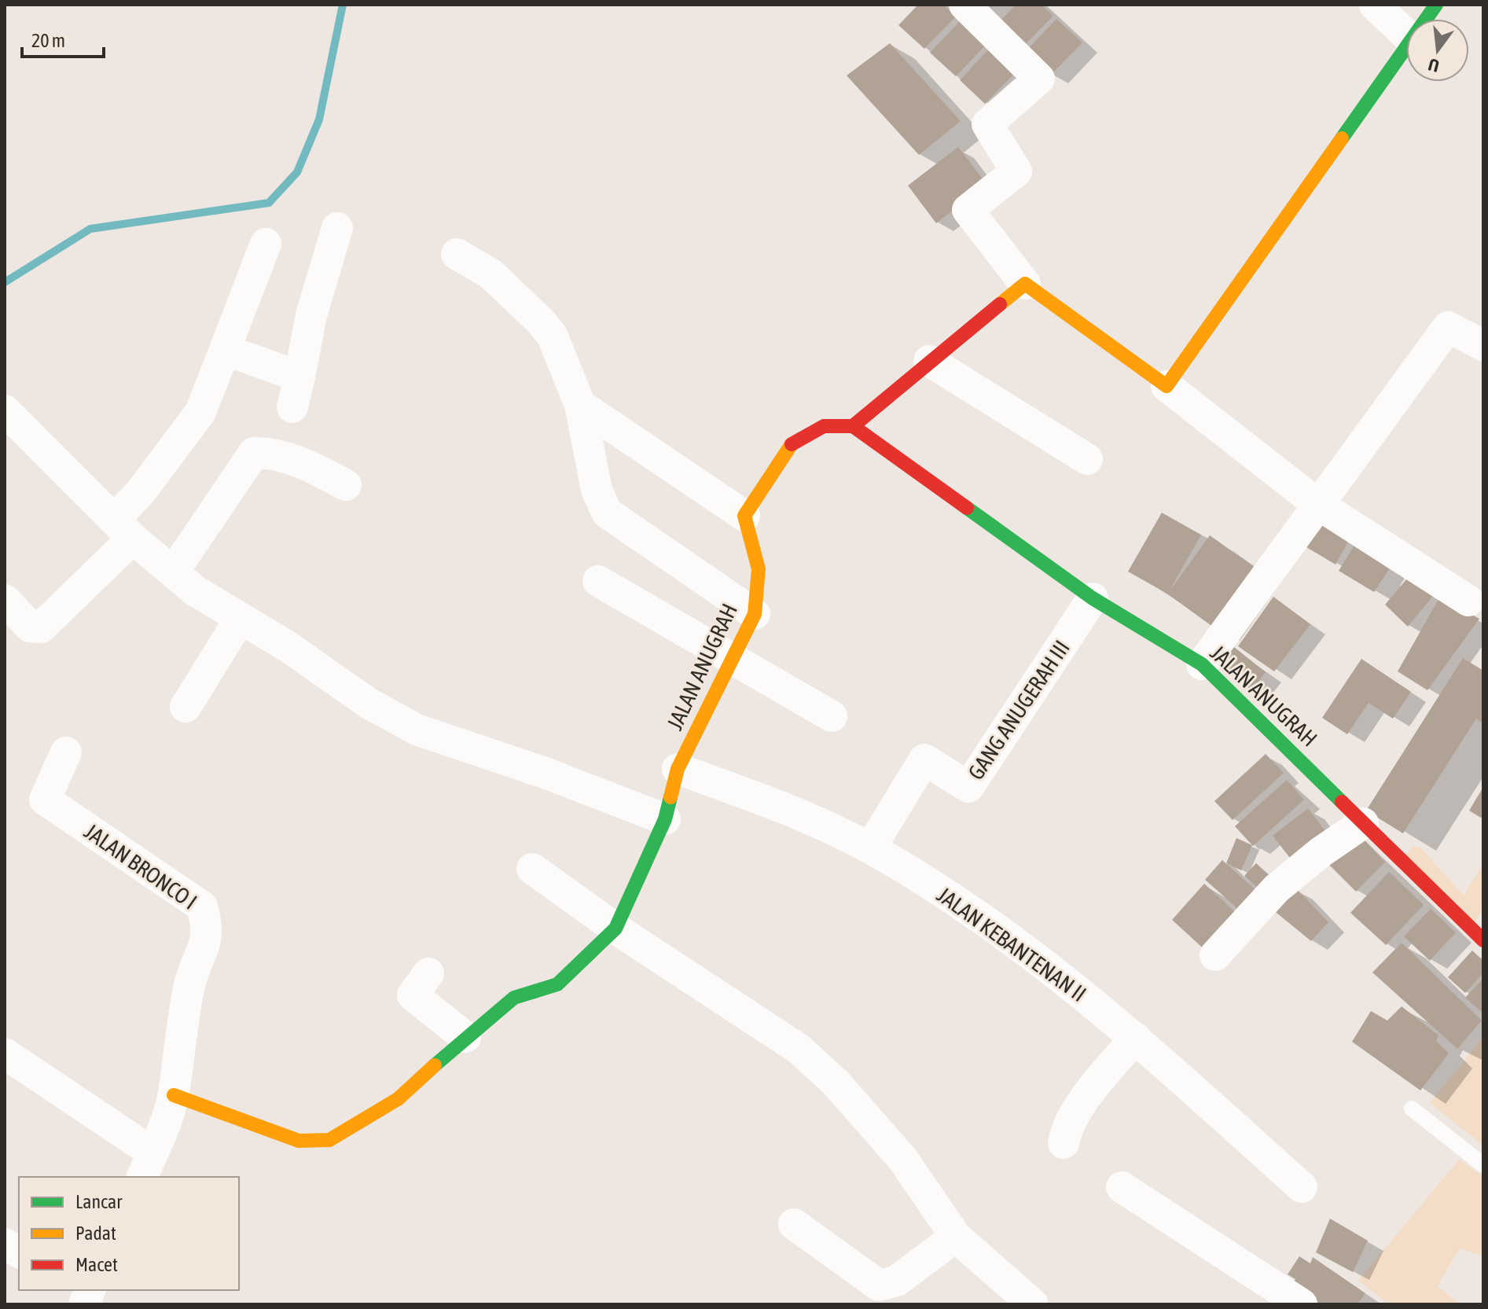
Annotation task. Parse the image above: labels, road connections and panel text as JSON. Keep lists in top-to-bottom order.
{
  "streets": {
    "street": [
      "JALAN ANUGRAH",
      "GANG ANUGERAH III",
      "JALAN BRONCO I",
      "JALAN KEBANTENAN II"
    ]
  },
  "crossings": [
    ["JALAN ANUGRAH", "GANG ANUGERAH III"],
    ["JALAN ANUGRAH", "JALAN BRONCO I"],
    ["JALAN ANUGRAH", "JALAN KEBANTENAN II"],
    ["GANG ANUGERAH III", "JALAN KEBANTENAN II"]
  ],
  "legend": ["Lancar", "Padat", "Macet"],
  "scale_bar": "20 m",
  "north": "bottom"
}
